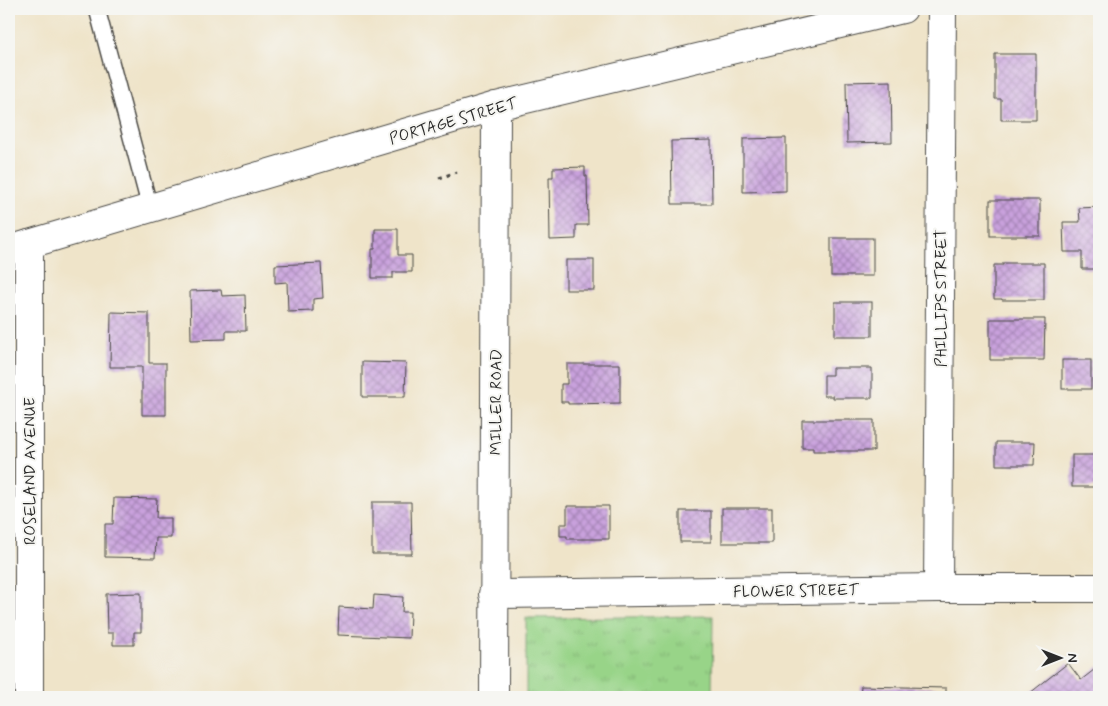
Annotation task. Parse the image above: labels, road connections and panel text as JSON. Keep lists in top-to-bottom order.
{
  "streets": {
    "street": [
      "PORTAGE STREET",
      "PHILLIPS STREET",
      "MILLER ROAD",
      "ROSELAND AVENUE",
      "FLOWER STREET"
    ]
  },
  "crossings": [
    ["PORTAGE STREET", "MILLER ROAD"],
    ["PORTAGE STREET", "ROSELAND AVENUE"],
    ["PHILLIPS STREET", "FLOWER STREET"],
    ["MILLER ROAD", "FLOWER STREET"]
  ],
  "north": "right"
}
